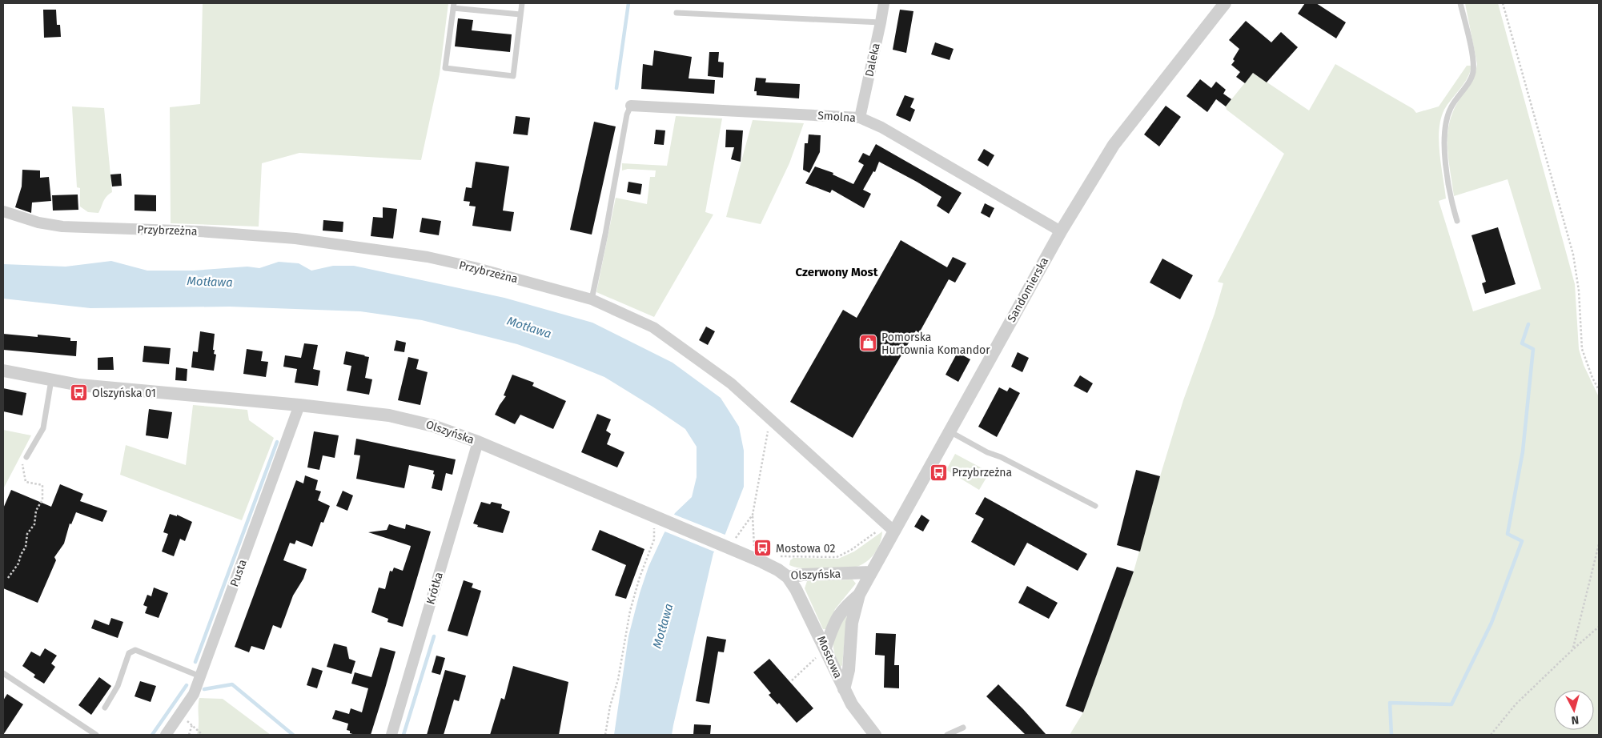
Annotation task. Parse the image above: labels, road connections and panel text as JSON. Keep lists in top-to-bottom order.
{
  "streets": {
    "street": [
      "Daleka",
      "Smolna",
      "Przybrzeżna",
      "Sandomierska",
      "Olszyńska",
      "Pusta",
      "Krótka",
      "Mostowa"
    ]
  },
  "crossings": [
    ["Daleka", "Smolna"],
    ["Smolna", "Sandomierska"],
    ["Przybrzeżna", "Sandomierska"],
    ["Sandomierska", "Olszyńska"],
    ["Sandomierska", "Mostowa"],
    ["Olszyńska", "Pusta"],
    ["Olszyńska", "Krótka"],
    ["Olszyńska", "Mostowa"]
  ],
  "districts": ["Czerwony Most"],
  "water": ["Motława"],
  "places": {
    "shop": ["Pomorska Hurtownia Komandor"],
    "bus stop": ["Olszyńska 01", "Przybrzeżna", "Mostowa 02"]
  },
  "north": "bottom"
}
